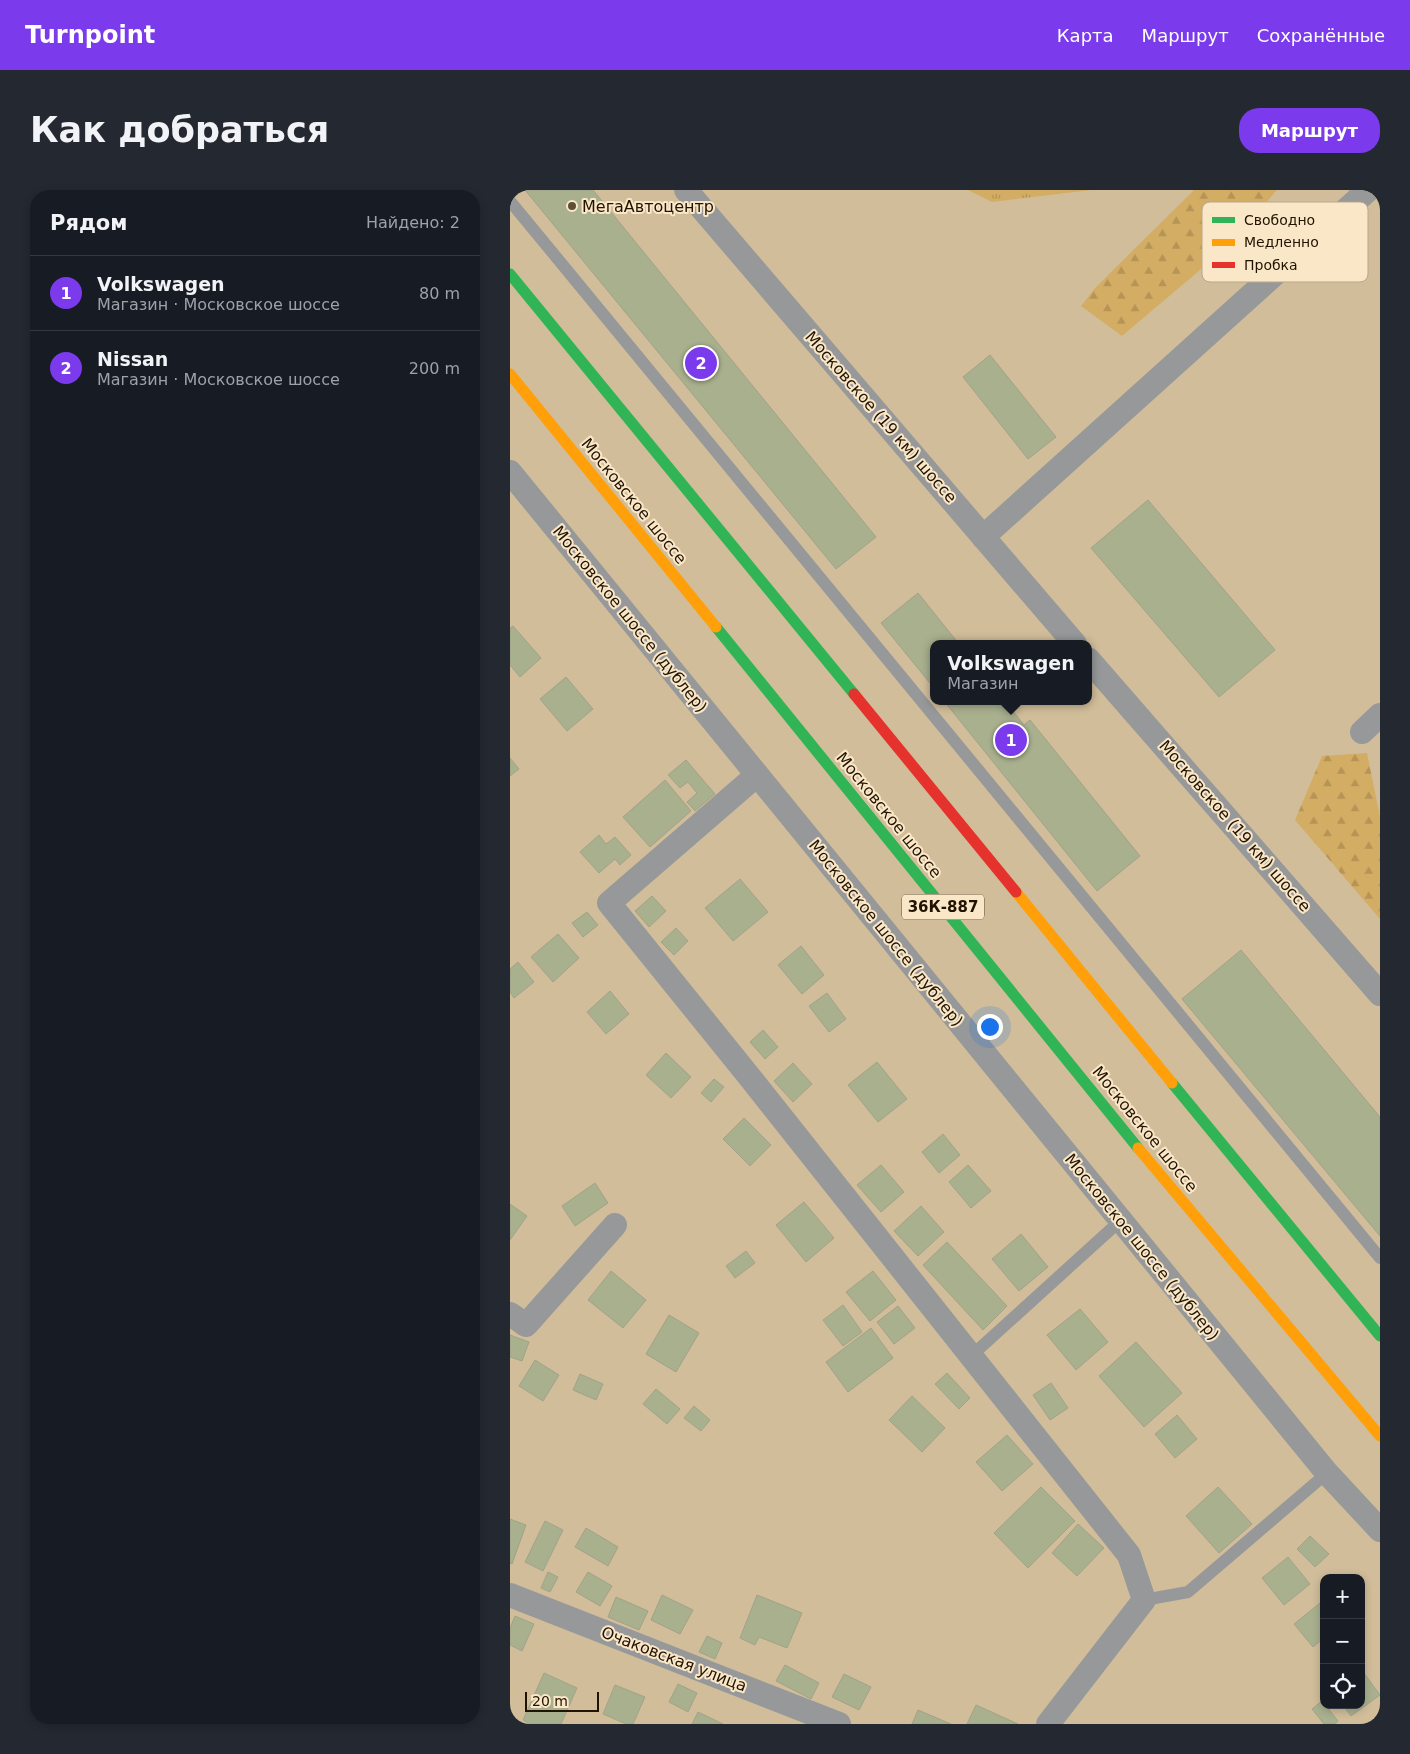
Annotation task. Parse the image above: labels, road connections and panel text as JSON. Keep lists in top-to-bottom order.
{
  "streets": {
    "main road": ["Московское шоссе", "36К-887"],
    "street": ["Московское (19 км) шоссе", "Московское шоссе (дублер)", "Очаковская улица"]
  },
  "places": ["МегаАвтоцентр"],
  "legend": ["Свободно", "Медленно", "Пробка"],
  "scale_bar": "20 m",
  "page": {
    "header": "Turnpoint",
    "nav": ["Карта", "Маршрут", "Сохранённые"],
    "buttons": "Маршрут",
    "title": "Как добраться",
    "heading": ["Рядом", "Найдено: 2"],
    "list": [
      {
        "mark": "1",
        "name": "Volkswagen",
        "note": "Магазин · Московское шоссе",
        "value": "80 m"
      },
      {
        "mark": "2",
        "name": "Nissan",
        "note": "Магазин · Московское шоссе",
        "value": "200 m"
      }
    ],
    "pins": ["2", "1"],
    "popup": ["Volkswagen", "Магазин"],
    "map_buttons": ["+", "−"],
    "scale": "20 m"
  }
}
